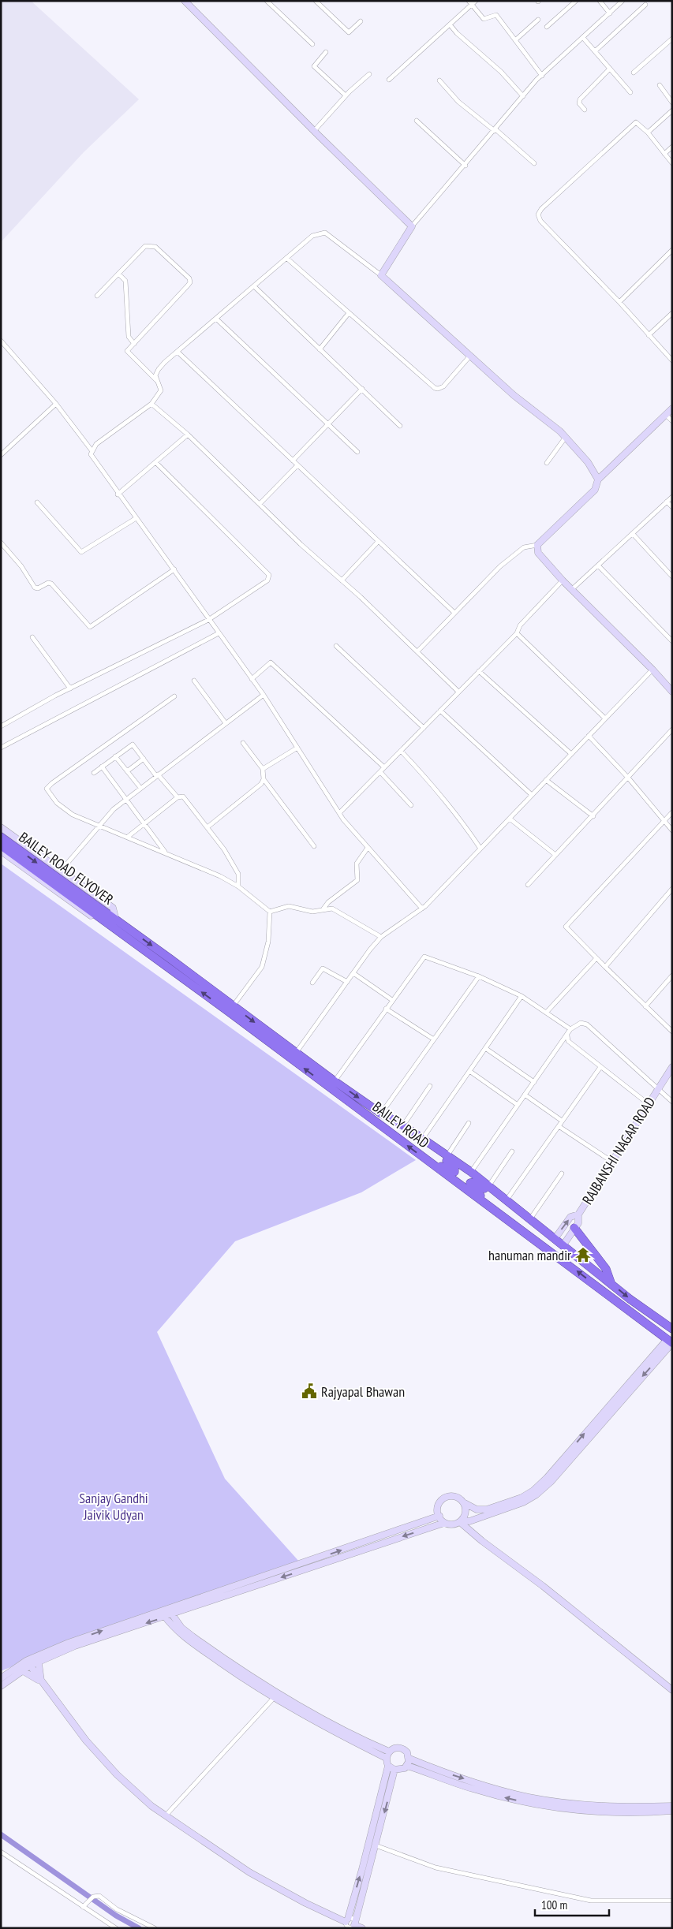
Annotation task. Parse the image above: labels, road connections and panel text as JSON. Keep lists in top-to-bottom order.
{
  "streets": {
    "highway": ["BAILEY ROAD FLYOVER", "BAILEY ROAD"],
    "street": ["RAJBANSHI NAGAR ROAD"]
  },
  "crossings": [
    ["BAILEY ROAD FLYOVER", "BAILEY ROAD"],
    ["BAILEY ROAD", "RAJBANSHI NAGAR ROAD"]
  ],
  "parks": ["Sanjay Gandhi Jaivik Udyan"],
  "places": {
    "temple": ["hanuman mandir"],
    "public building": ["Rajyapal Bhawan"]
  },
  "scale_bar": "100 m"
}
